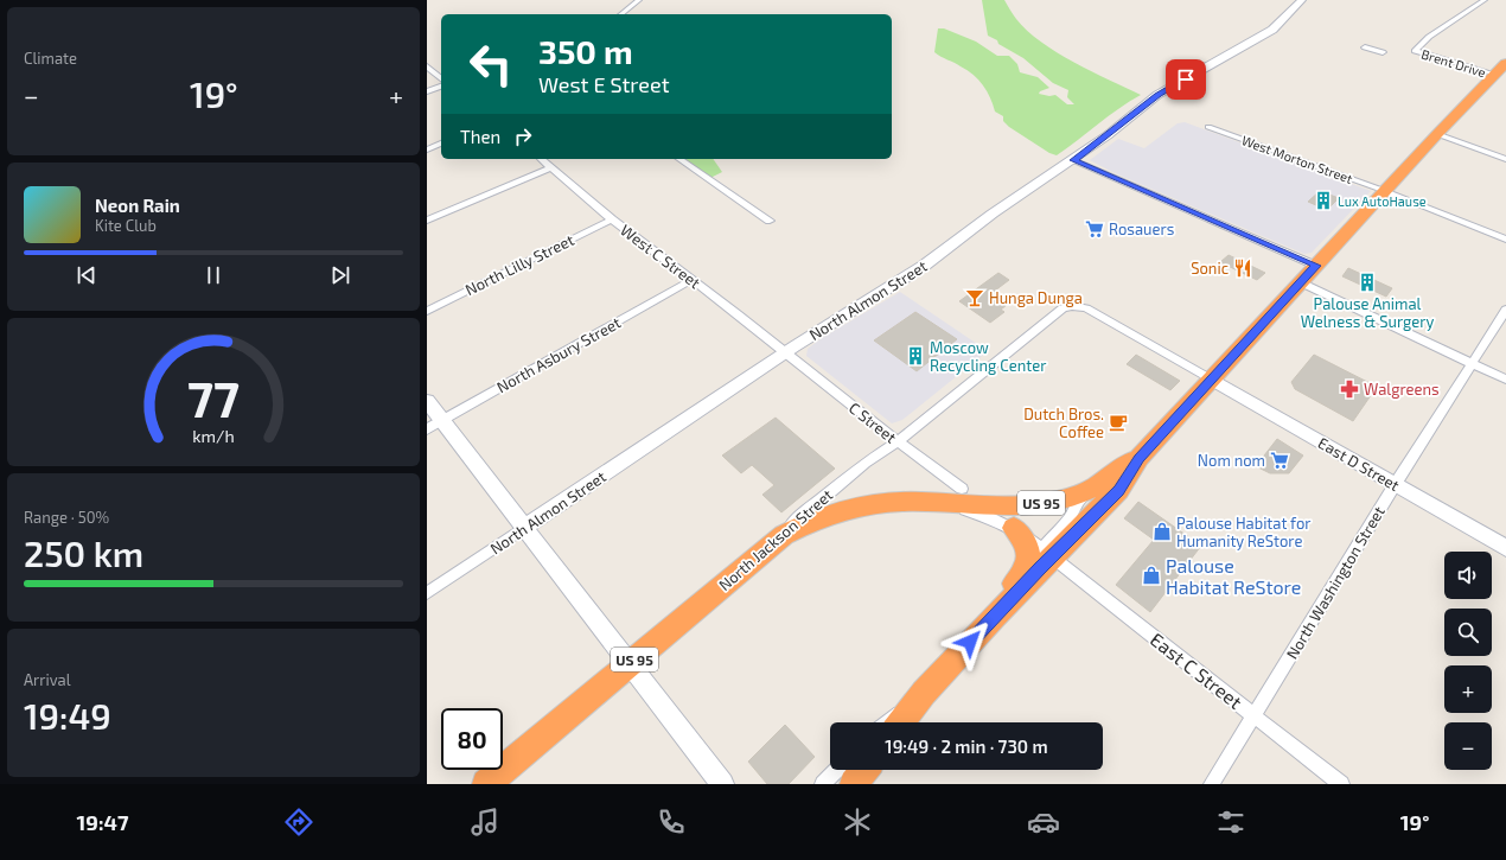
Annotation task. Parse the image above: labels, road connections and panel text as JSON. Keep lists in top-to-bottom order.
{
  "streets": {
    "highway": ["US 95", "North Jackson Street"],
    "street": [
      "Brent Drive",
      "West Morton Street",
      "West C Street",
      "North Lilly Street",
      "North Almon Street",
      "North Asbury Street",
      "C Street",
      "East D Street",
      "North Washington Street",
      "East C Street"
    ]
  },
  "crossings": [
    ["Brent Drive", "US 95"],
    ["West Morton Street", "US 95"],
    ["West C Street", "North Lilly Street"],
    ["West C Street", "North Almon Street"],
    ["West C Street", "North Asbury Street"],
    ["West C Street", "C Street"],
    ["North Almon Street", "C Street"],
    ["C Street", "North Jackson Street"],
    ["East D Street", "US 95"],
    ["East D Street", "North Jackson Street"],
    ["East D Street", "North Washington Street"],
    ["US 95", "North Jackson Street"],
    ["US 95", "East C Street"],
    ["North Washington Street", "East C Street"]
  ],
  "places": {
    "building": ["Lux AutoHause", "Palouse Animal Welness & Surgery", "Moscow Recycling Center"],
    "supermarket": ["Rosauers", "Nom nom"],
    "restaurant": ["Sonic"],
    "bar": ["Hunga Dunga"],
    "pharmacy": ["Walgreens"],
    "cafe": ["Dutch Bros. Coffee"],
    "shop": ["Palouse Habitat for Humanity ReStore", "Palouse Habitat ReStore"]
  },
  "page": {
    "tile": [
      "Climate",
      ["Range · 50%", "250 km"],
      ["Arrival", "19:49"]
    ],
    "turn": ["350 m", "West E Street"],
    "heat": ["−", "19°", "+"],
    "then": "Then",
    "song": ["Neon Rain", "Kite Club"],
    "map_buttons": ["+", "−"],
    "limit": "80",
    "trip": "19:49 · 2 min · 730 m",
    "tabs": ["19:47", "19°"],
    "gauge": ["77", "km/h"]
  }
}
